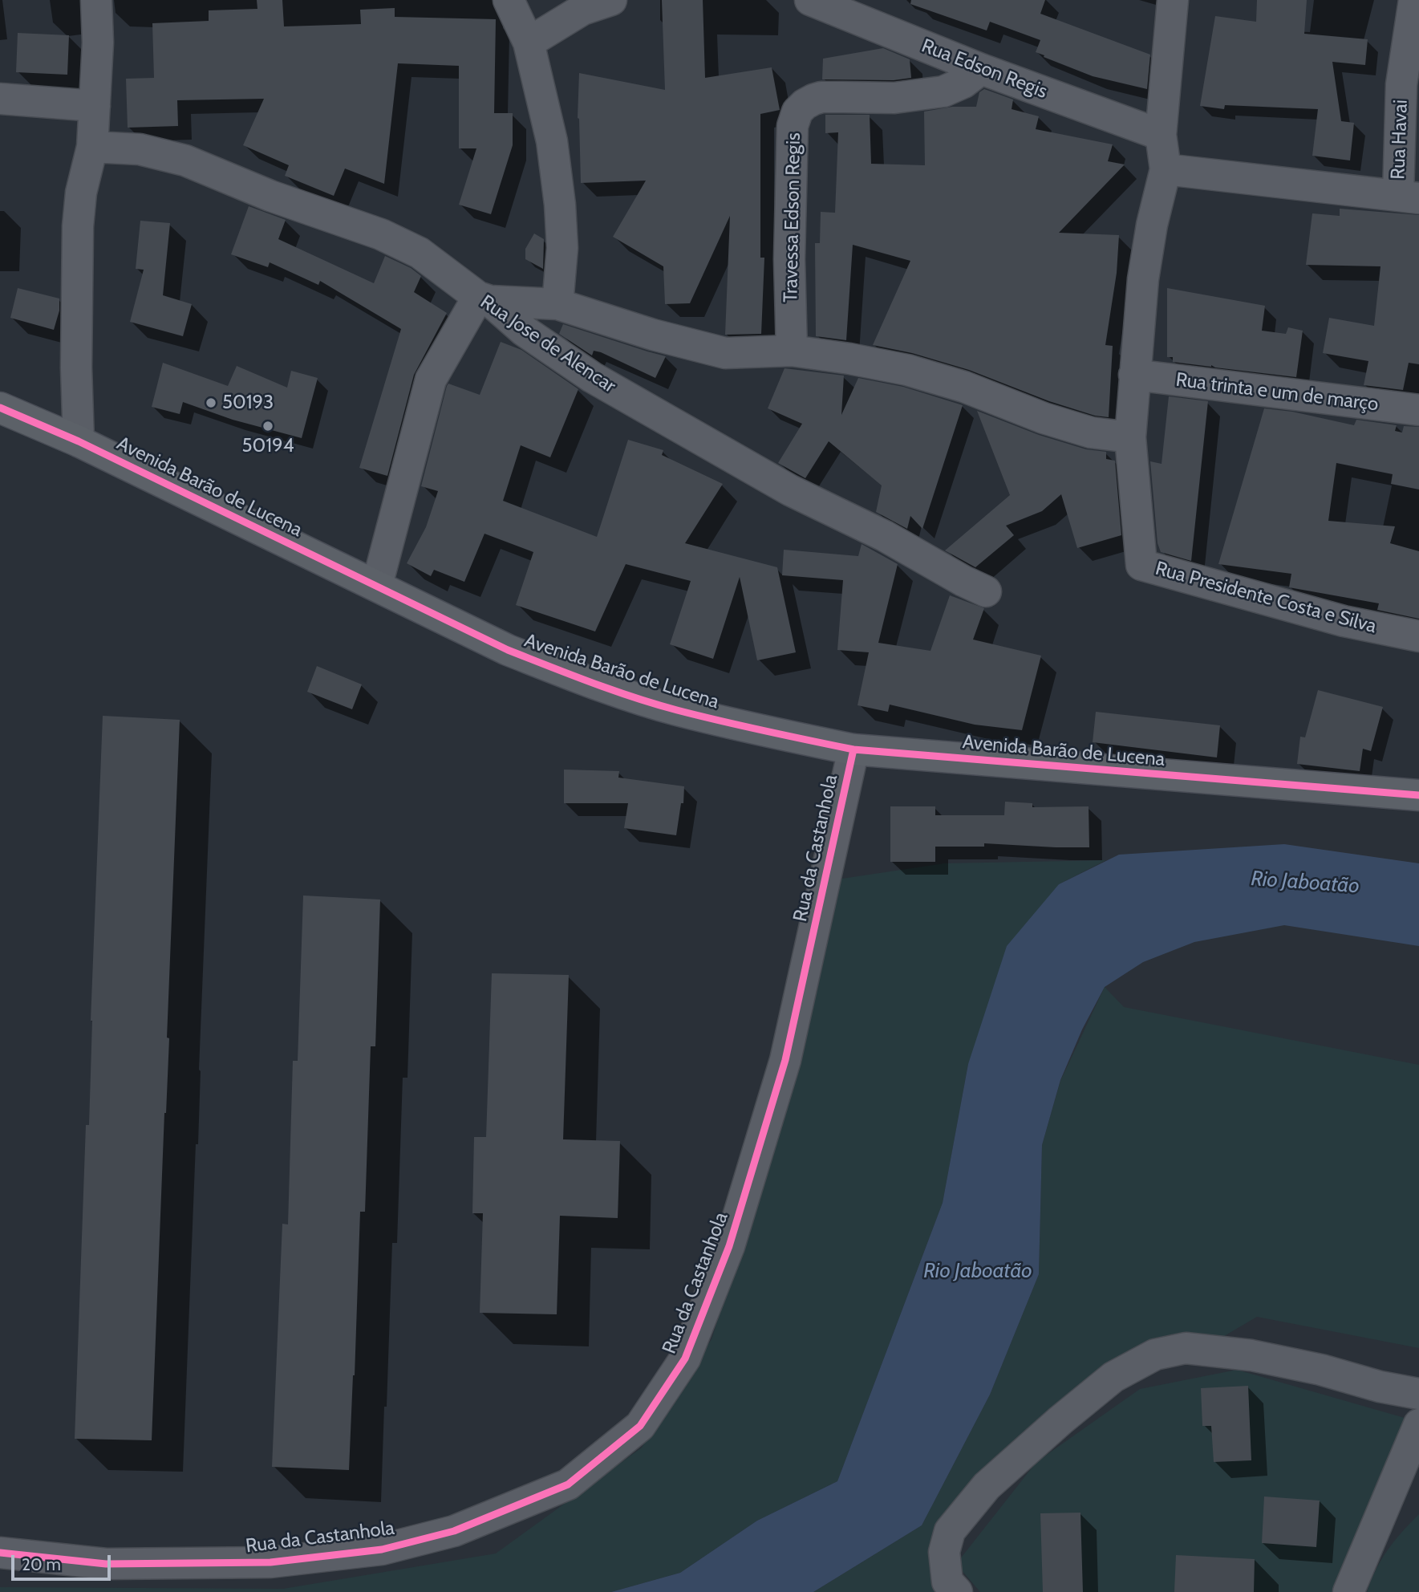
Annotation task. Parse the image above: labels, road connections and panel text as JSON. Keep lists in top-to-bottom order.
{
  "streets": {
    "main road": ["Avenida Barão de Lucena"],
    "street": [
      "Rua Edson Regis",
      "Rua Havai",
      "Travessa Edson Regis",
      "Rua Jose de Alencar",
      "Rua trinta e um de março",
      "Rua Presidente Costa e Silva",
      "Rua da Castanhola"
    ]
  },
  "crossings": [
    ["Rua Edson Regis", "Travessa Edson Regis"],
    ["Rua Edson Regis", "Rua Presidente Costa e Silva"],
    ["Rua trinta e um de março", "Rua Presidente Costa e Silva"],
    ["Avenida Barão de Lucena", "Rua da Castanhola"]
  ],
  "water": ["Rio Jaboatão"],
  "places": ["50193", "50194"],
  "scale_bar": "20 m"
}
